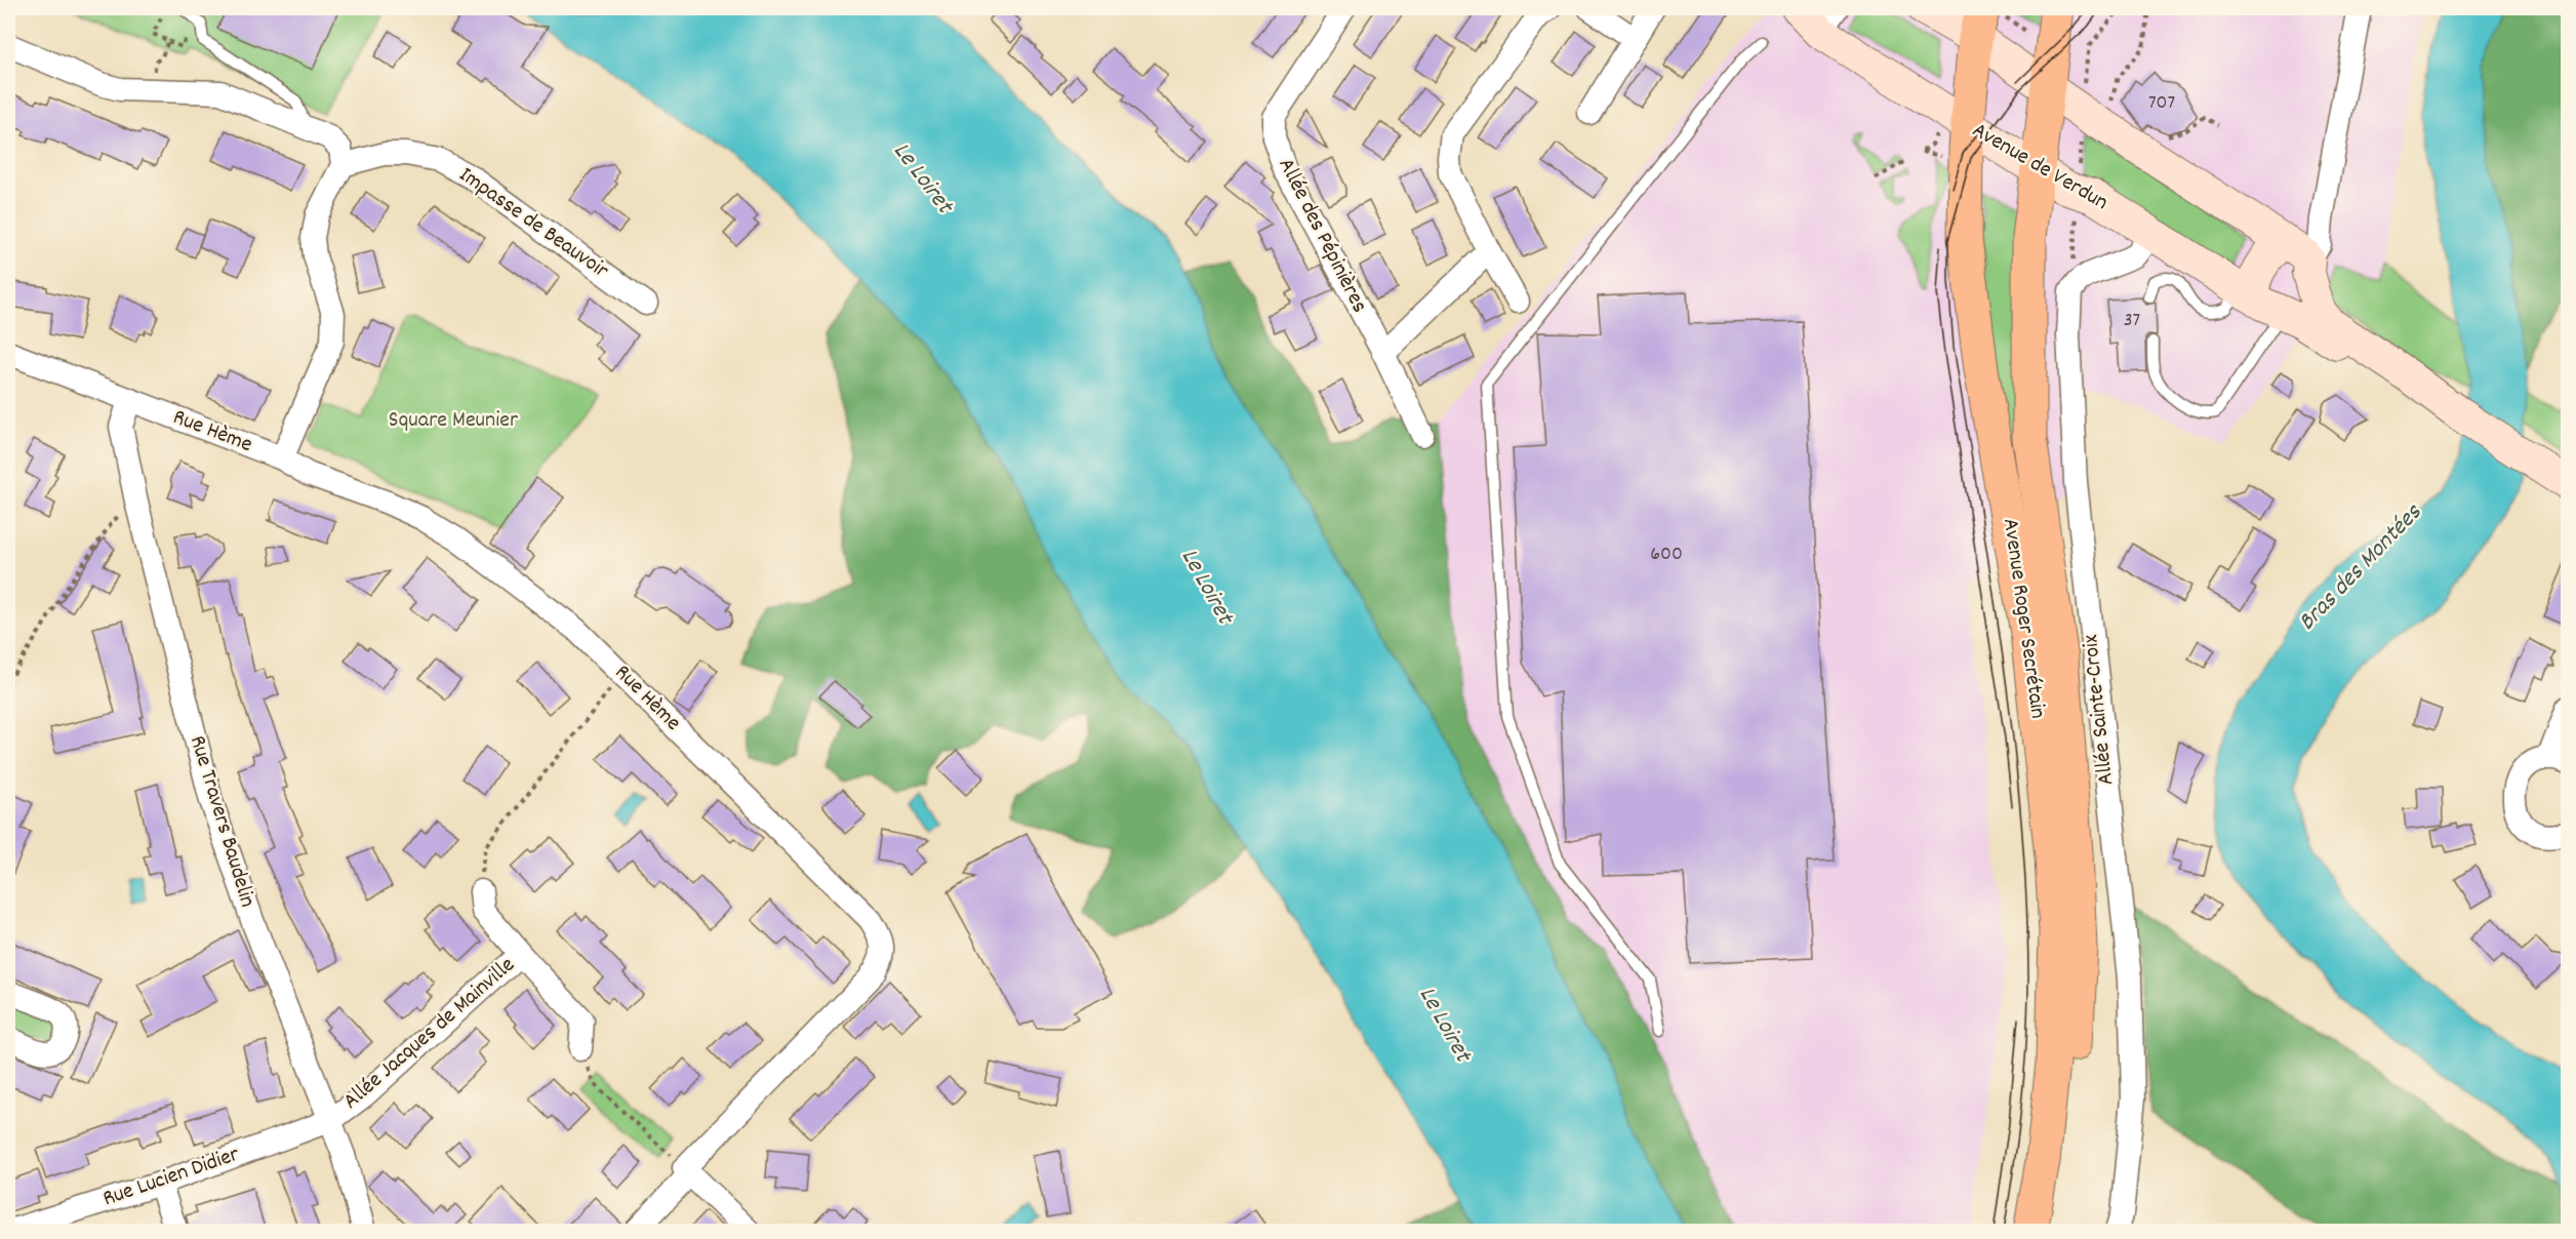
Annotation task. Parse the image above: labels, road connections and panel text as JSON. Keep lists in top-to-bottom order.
{
  "streets": {
    "main road": ["Avenue Roger Secrétain"],
    "street": [
      "Avenue de Verdun",
      "Impasse de Beauvoir",
      "Allée des Pépinières",
      "Rue Hème",
      "Allée Sainte-Croix",
      "Rue Travers Baudelin",
      "Allée Jacques de Mainville",
      "Rue Lucien Didier"
    ]
  },
  "crossings": [
    ["Avenue de Verdun", "Avenue Roger Secrétain"],
    ["Rue Hème", "Rue Travers Baudelin"],
    ["Rue Travers Baudelin", "Allée Jacques de Mainville"],
    ["Rue Travers Baudelin", "Rue Lucien Didier"],
    ["Allée Jacques de Mainville", "Rue Lucien Didier"]
  ],
  "water": ["Le Loiret", "Bras des Montées"],
  "parks": ["Square Meunier"],
  "house_numbers": ["707", "37", "600"]
}
